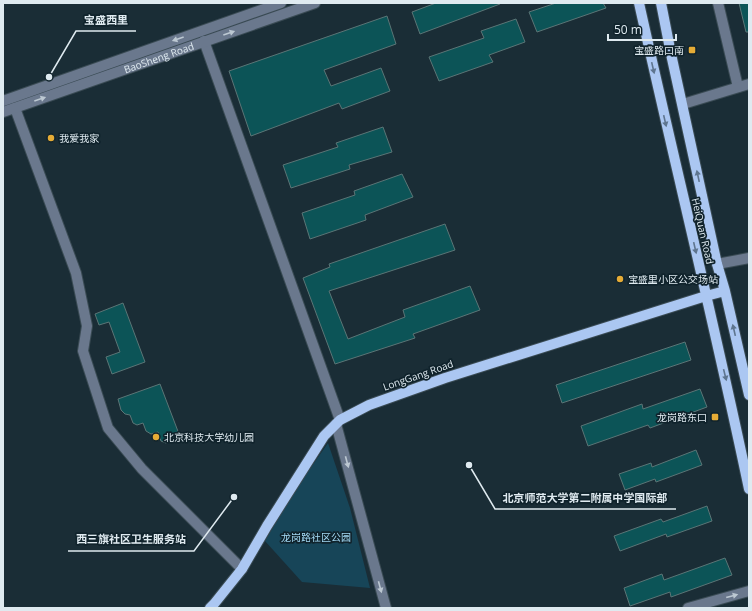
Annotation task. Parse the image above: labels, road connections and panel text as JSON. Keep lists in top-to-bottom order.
{
  "streets": {
    "main road": ["HeiQuan Road", "LongGang Road"],
    "street": ["BaoSheng Road"]
  },
  "crossings": [
    ["HeiQuan Road", "LongGang Road"]
  ],
  "parks": ["龙岗路社区公园"],
  "places": {
    "transit": ["宝盛路口南", "龙岗路东口"],
    "other": [
      "宝盛西里",
      "我爱我家",
      "宝盛里小区公交场站",
      "北京科技大学幼儿园",
      "北京师范大学第二附属中学国际部",
      "西三旗社区卫生服务站"
    ]
  },
  "scale_bar": "50 m"
}
